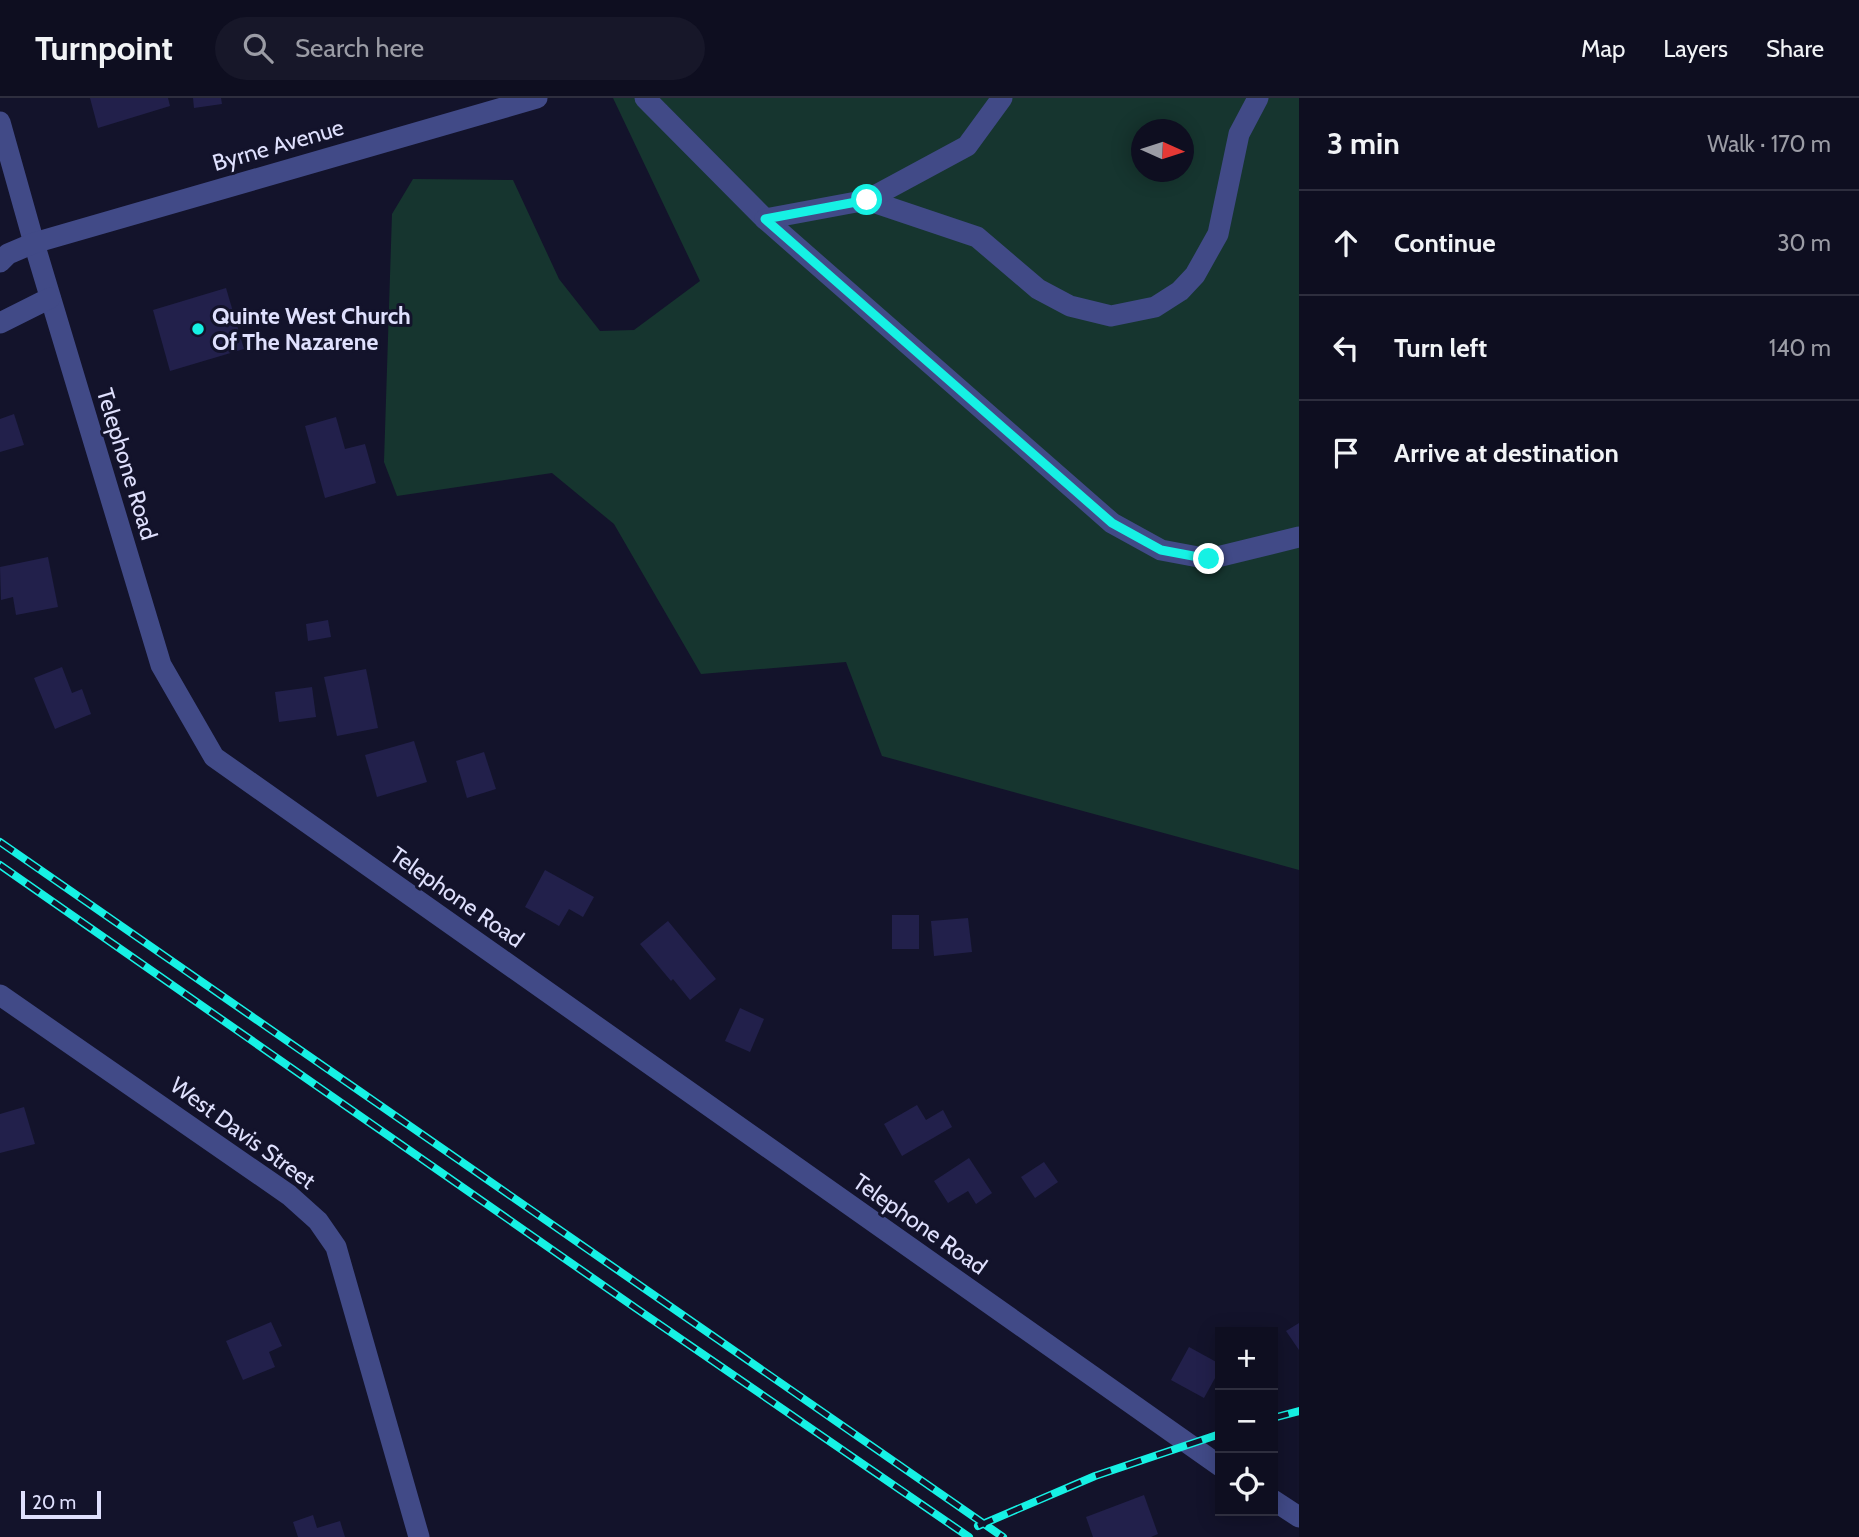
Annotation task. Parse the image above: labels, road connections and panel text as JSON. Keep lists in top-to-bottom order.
{
  "streets": {
    "street": ["Byrne Avenue", "Telephone Road", "West Davis Street"]
  },
  "crossings": [
    ["Byrne Avenue", "Telephone Road"]
  ],
  "places": ["Quinte West Church Of The Nazarene"],
  "scale_bar": "20 m",
  "north": "right",
  "page": {
    "header": "Turnpoint",
    "search": "Search here",
    "nav": ["Map", "Layers", "Share"],
    "heading": ["3 min", "Walk · 170 m"],
    "list": [
      ["Continue", "30 m"],
      ["Turn left", "140 m"],
      "Arrive at destination"
    ],
    "map_buttons": ["+", "−"],
    "scale": "20 m"
  }
}
